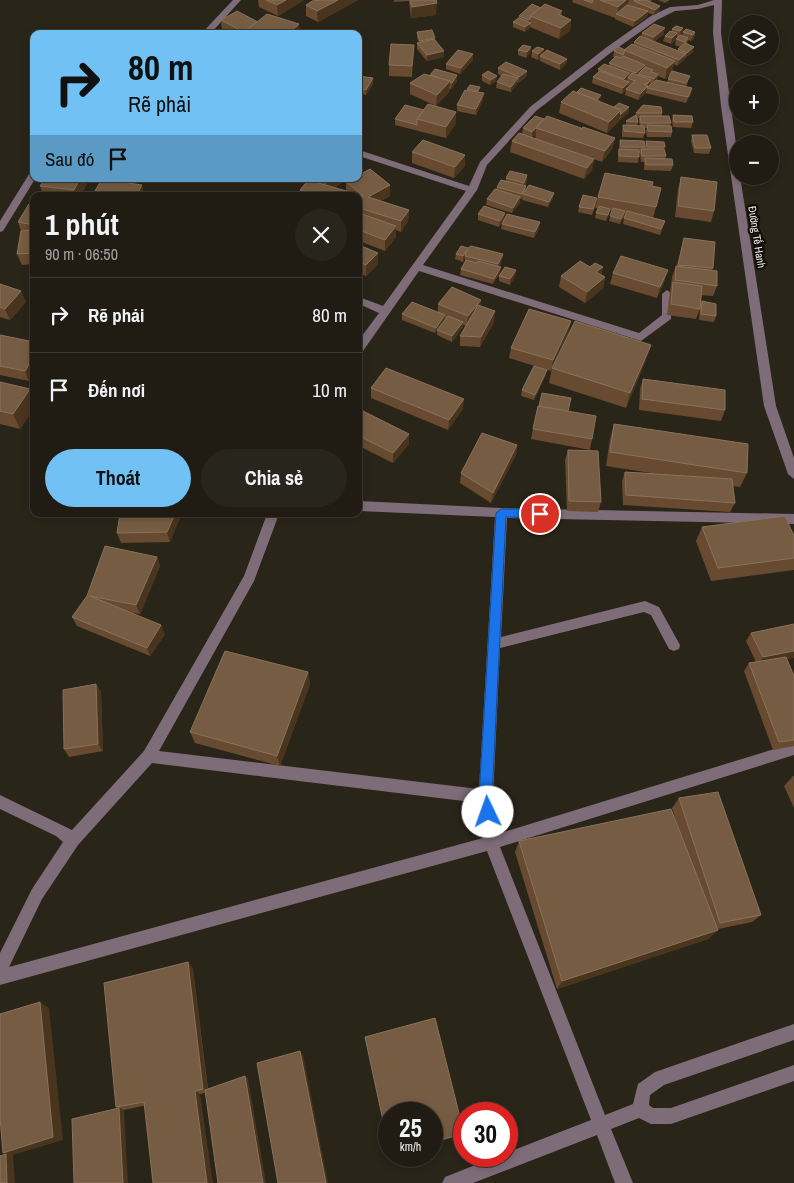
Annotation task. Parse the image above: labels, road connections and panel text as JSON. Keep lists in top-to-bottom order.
{
  "streets": {
    "street": ["Đường Tế Hanh"]
  },
  "page": {
    "map_buttons": ["+", "−"],
    "turn": ["80 m", "Rẽ phải"],
    "then": "Sau đó",
    "heading": ["1 phút", "90 m · 06:50"],
    "list": [
      {
        "name": "Rẽ phải",
        "value": "80 m"
      },
      {
        "name": "Đến nơi",
        "value": "10 m"
      }
    ],
    "buttons": ["Thoát", "Chia sẻ"],
    "speed": "25 km/h",
    "limit": "30"
  }
}
